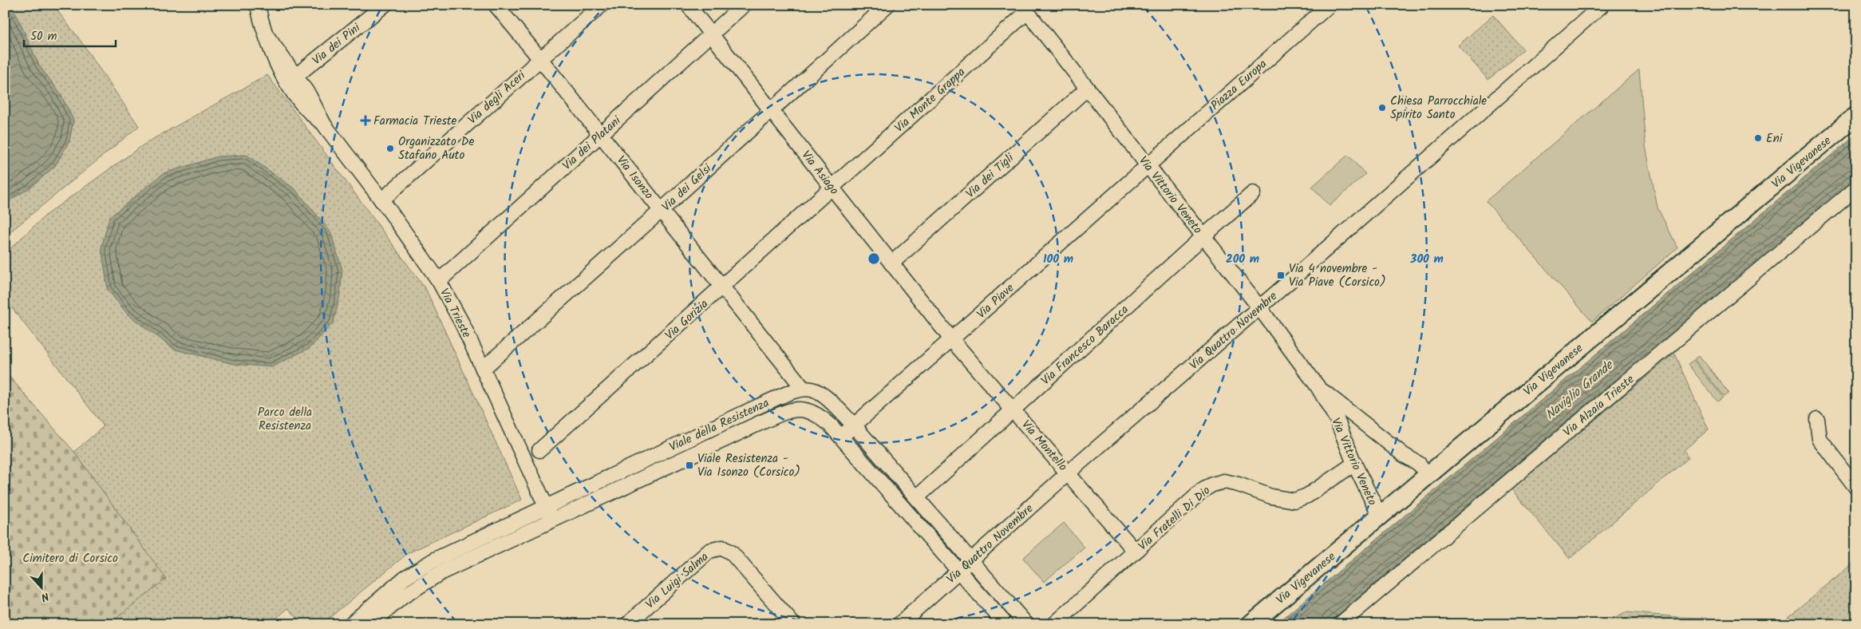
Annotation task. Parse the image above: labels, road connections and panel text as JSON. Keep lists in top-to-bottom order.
{
  "streets": {
    "main road": ["Via Vigevanese"],
    "street": [
      "Via dei Pini",
      "Piazza Europa",
      "Via degli Aceri",
      "Via Monte Grappa",
      "Via dei Platani",
      "Via Asiago",
      "Via dei Tigli",
      "Via Isonzo",
      "Via dei Gelsi",
      "Via Vittorio Veneto",
      "Via Piave",
      "Via Trieste",
      "Via Gorizia",
      "Via Quattro Novembre",
      "Via Francesco Baracca",
      "Via Alzaia Trieste",
      "Viale della Resistenza",
      "Via Montello",
      "Via Fratelli Di Dio",
      "Via Luigi Salma"
    ]
  },
  "crossings": [
    ["Via dei Pini", "Via Trieste"],
    ["Piazza Europa", "Via Vittorio Veneto"],
    ["Piazza Europa", "Via Piave"],
    ["Via degli Aceri", "Via Isonzo"],
    ["Via degli Aceri", "Via Trieste"],
    ["Via Monte Grappa", "Via Asiago"],
    ["Via Monte Grappa", "Via Vittorio Veneto"],
    ["Via Monte Grappa", "Via Gorizia"],
    ["Via dei Platani", "Via Asiago"],
    ["Via dei Platani", "Via Isonzo"],
    ["Via dei Platani", "Via Trieste"],
    ["Via Vigevanese", "Via Vittorio Veneto"],
    ["Via Asiago", "Via dei Tigli"],
    ["Via Asiago", "Via dei Gelsi"],
    ["Via Asiago", "Via Piave"],
    ["Via Asiago", "Via Gorizia"],
    ["Via Asiago", "Via Montello"],
    ["Via dei Tigli", "Via Vittorio Veneto"],
    ["Via Isonzo", "Via dei Gelsi"],
    ["Via Isonzo", "Via Gorizia"],
    ["Via Isonzo", "Viale della Resistenza"],
    ["Via dei Gelsi", "Via Trieste"],
    ["Via Vittorio Veneto", "Via Piave"],
    ["Via Vittorio Veneto", "Via Quattro Novembre"],
    ["Via Vittorio Veneto", "Via Francesco Baracca"],
    ["Via Vittorio Veneto", "Via Fratelli Di Dio"],
    ["Via Piave", "Viale della Resistenza"],
    ["Via Piave", "Via Montello"],
    ["Via Trieste", "Viale della Resistenza"],
    ["Via Quattro Novembre", "Viale della Resistenza"],
    ["Via Quattro Novembre", "Via Montello"],
    ["Via Francesco Baracca", "Via Montello"],
    ["Via Montello", "Via Fratelli Di Dio"]
  ],
  "water": ["Naviglio Grande"],
  "parks": ["Parco della Resistenza", "Cimitero di Corsico"],
  "places": {
    "other": ["Chiesa Parrocchiale Spirito Santo", "Eni", "Organizzato De Stafano Auto"],
    "health": ["Farmacia Trieste"],
    "transit": ["Via 4 novembre - Via Piave (Corsico)", "Viale Resistenza - Via Isonzo (Corsico)"]
  },
  "scale_bar": "50 m",
  "north": "bottom",
  "rings": ["100 m", "200 m", "300 m"]
}
